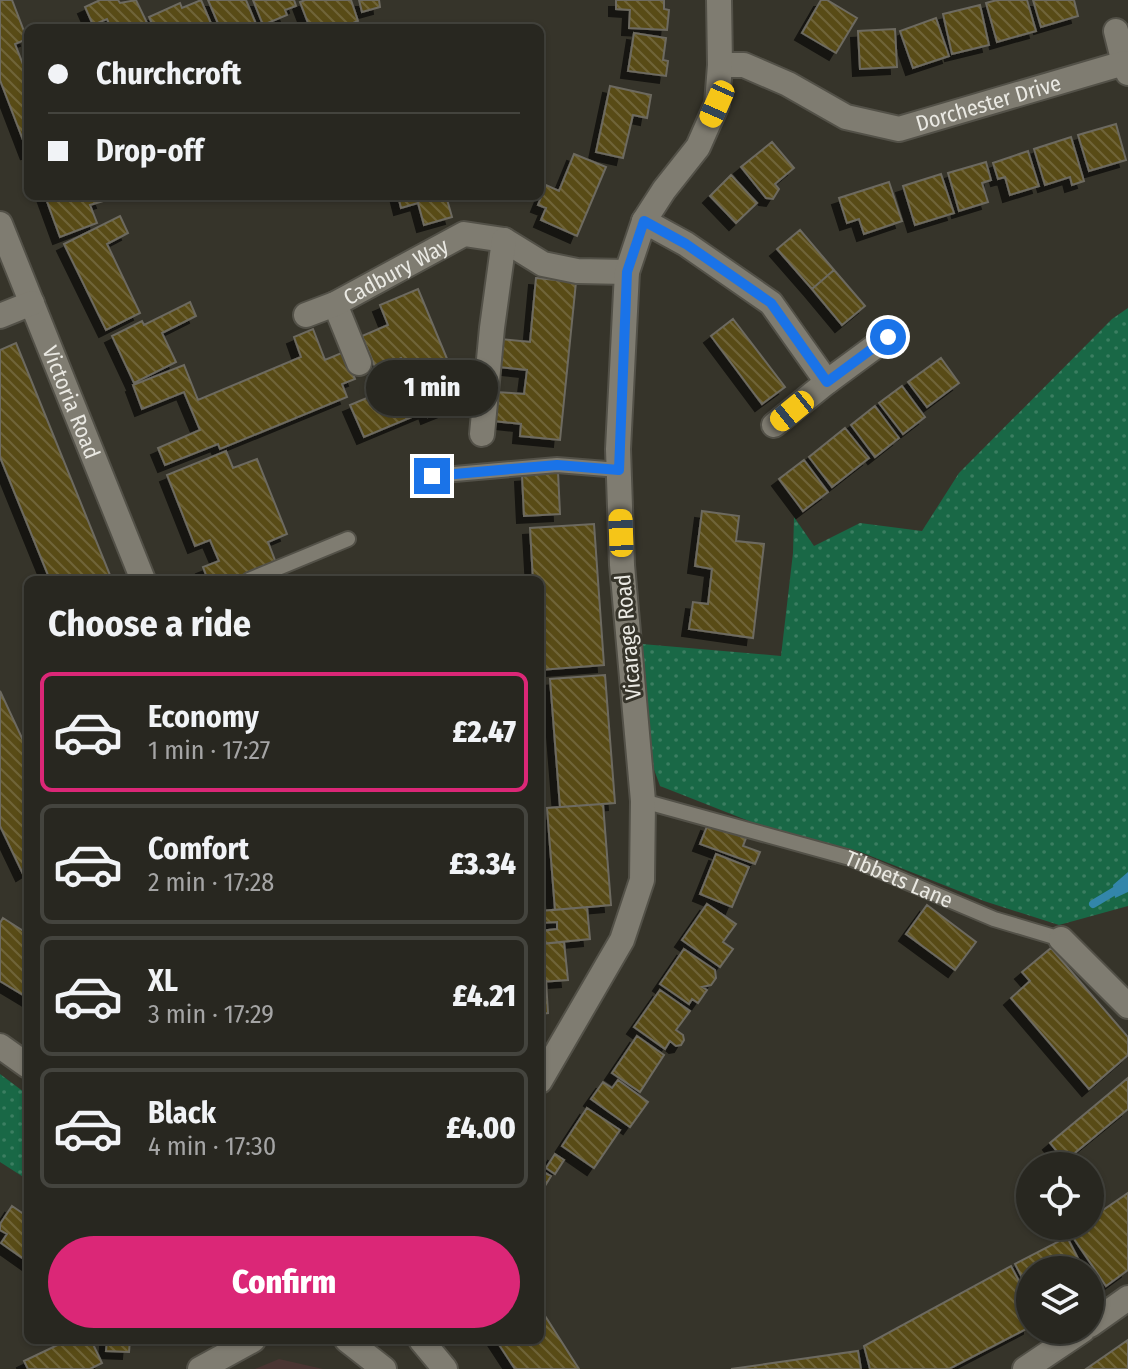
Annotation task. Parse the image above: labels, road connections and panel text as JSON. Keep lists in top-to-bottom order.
{
  "streets": {
    "street": [
      "Dorchester Drive",
      "Cadbury Way",
      "Victoria Road",
      "Vicarage Road",
      "Tibbets Lane"
    ]
  },
  "crossings": [
    ["Dorchester Drive", "Vicarage Road"],
    ["Cadbury Way", "Vicarage Road"],
    ["Vicarage Road", "Tibbets Lane"]
  ],
  "page": {
    "banner": ["Churchcroft", "Drop-off"],
    "bubble": "1 min",
    "heading": "Choose a ride",
    "list": [
      {
        "name": "Economy",
        "note": "1 min · 17:27",
        "value": "£2.47"
      },
      {
        "name": "Comfort",
        "note": "2 min · 17:28",
        "value": "£3.34"
      },
      {
        "name": "XL",
        "note": "3 min · 17:29",
        "value": "£4.21"
      },
      {
        "name": "Black",
        "note": "4 min · 17:30",
        "value": "£4.00"
      }
    ],
    "buttons": "Confirm"
  }
}
